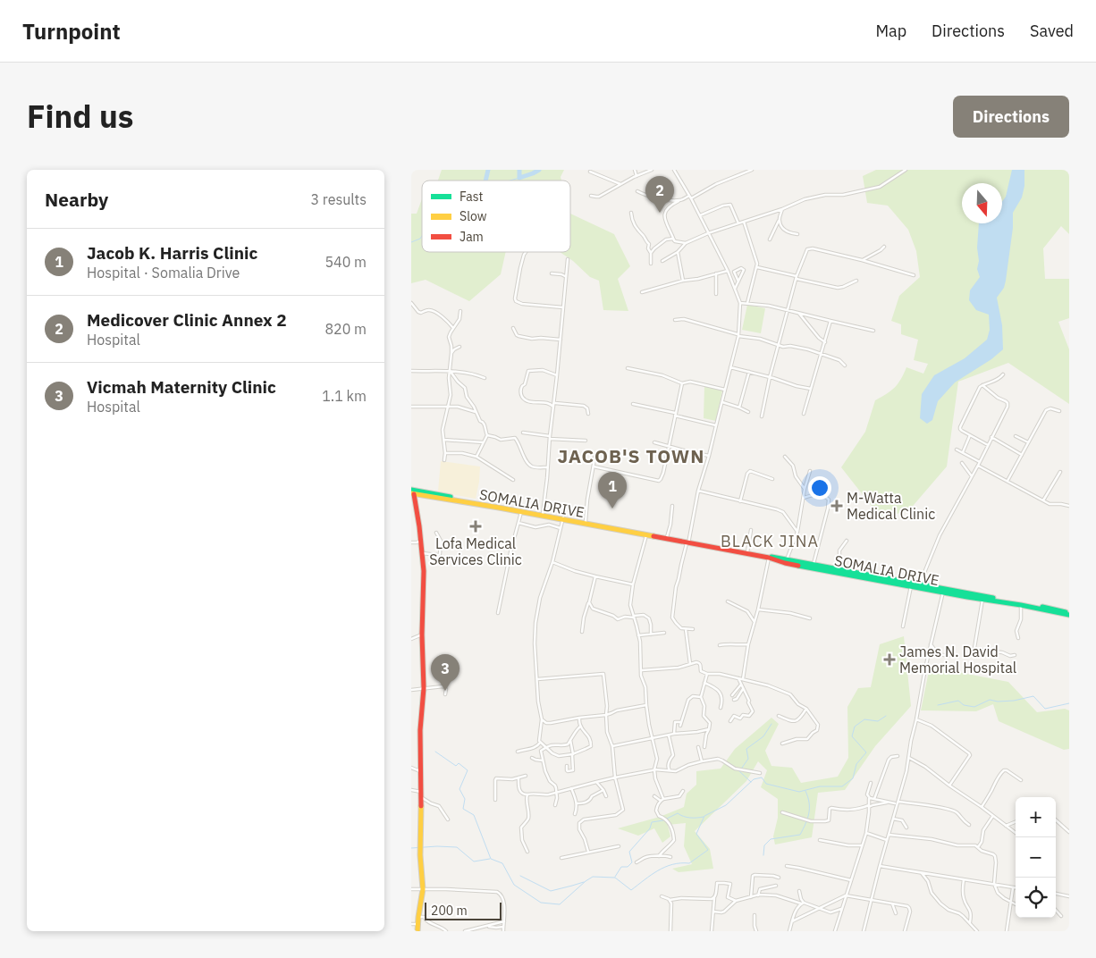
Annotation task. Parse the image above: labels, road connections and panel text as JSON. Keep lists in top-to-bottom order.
{
  "streets": {
    "main road": ["SOMALIA DRIVE"]
  },
  "districts": ["JACOB'S TOWN", "BLACK JINA"],
  "places": {
    "health": ["M-Watta Medical Clinic", "Lofa Medical Services Clinic", "James N. David Memorial Hospital"]
  },
  "legend": ["Fast", "Slow", "Jam"],
  "scale_bar": "200 m",
  "north": "bottom",
  "page": {
    "header": "Turnpoint",
    "nav": ["Map", "Directions", "Saved"],
    "title": "Find us",
    "buttons": "Directions",
    "heading": ["Nearby", "3 results"],
    "pins": ["2", "1", "3"],
    "list": [
      {
        "mark": "1",
        "name": "Jacob K. Harris Clinic",
        "note": "Hospital · Somalia Drive",
        "value": "540 m"
      },
      {
        "mark": "2",
        "name": "Medicover Clinic Annex 2",
        "note": "Hospital",
        "value": "820 m"
      },
      {
        "mark": "3",
        "name": "Vicmah Maternity Clinic",
        "note": "Hospital",
        "value": "1.1 km"
      }
    ],
    "map_buttons": ["+", "−"],
    "scale": "200 m"
  }
}
